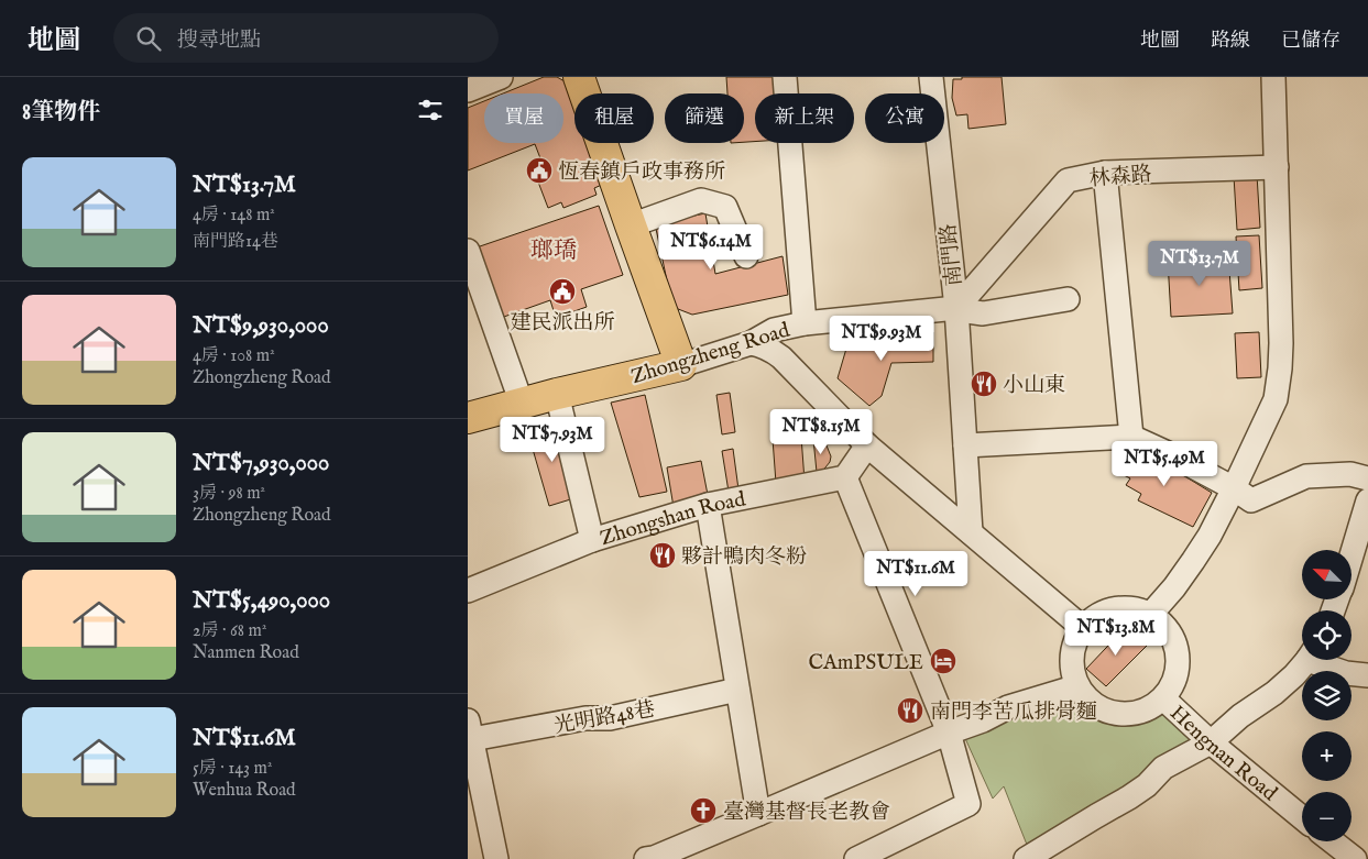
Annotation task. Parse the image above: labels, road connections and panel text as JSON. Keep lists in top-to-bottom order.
{
  "streets": {
    "main road": ["Zhongzheng Road"],
    "street": [
      "林森路",
      "南門路",
      "Zhongshan Road",
      "光明路48巷",
      "Hengnan Road"
    ]
  },
  "crossings": [
    ["林森路", "南門路"],
    ["林森路", "Zhongzheng Road"],
    ["南門路", "Zhongzheng Road"]
  ],
  "districts": ["瑯𤩝"],
  "places": {
    "public building": ["恆春鎮戶政事務所", "建民派出所"],
    "restaurant": ["小山東", "夥計鴨肉冬粉", "南門李苦瓜排骨麵"],
    "hotel": ["CAmPSULE"],
    "church": ["臺灣基督長老教會"]
  },
  "north": "top left",
  "page": {
    "header": "地圖",
    "search": "搜尋地點",
    "nav": ["地圖", "路線", "已儲存"],
    "heading": "8筆物件",
    "chip": [
      "買屋",
      "租屋",
      "篩選",
      "新上架",
      "公寓"
    ],
    "list": [
      {
        "name": "NT$13.7M",
        "note": "4房 · 148 m² · 南門路14巷"
      },
      {
        "name": "NT$9,930,000",
        "note": "4房 · 108 m² · Zhongzheng Road"
      },
      {
        "name": "NT$7,930,000",
        "note": "3房 · 98 m² · Zhongzheng Road"
      },
      {
        "name": "NT$5,490,000",
        "note": "2房 · 68 m² · Nanmen Road"
      },
      {
        "name": "NT$11.6M",
        "note": "5房 · 143 m² · Wenhua Road"
      }
    ],
    "price": [
      "NT$6.14M",
      "NT$13.7M",
      "NT$9.93M",
      "NT$8.15M",
      "NT$7.93M",
      "NT$5.49M",
      "NT$11.6M",
      "NT$13.8M"
    ],
    "map_buttons": ["+", "−"]
  }
}
